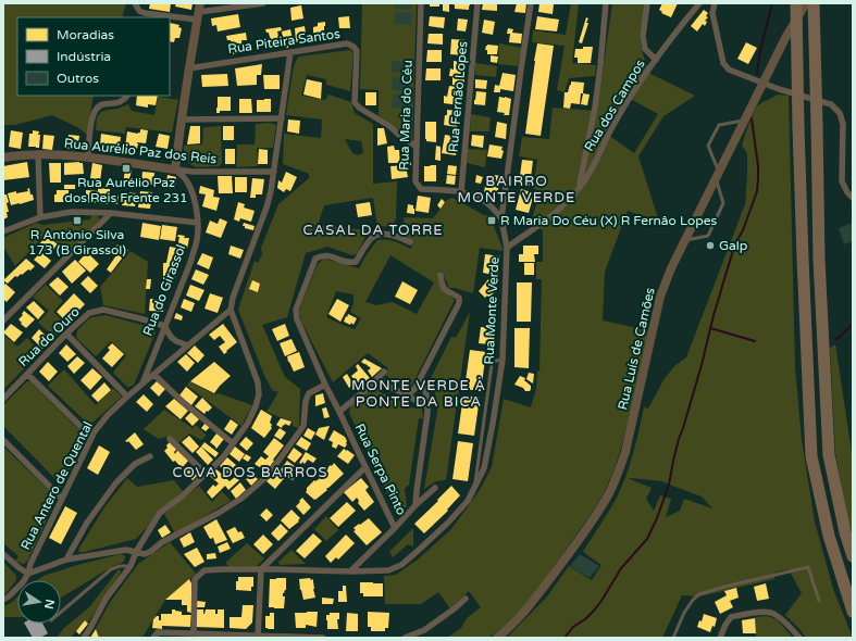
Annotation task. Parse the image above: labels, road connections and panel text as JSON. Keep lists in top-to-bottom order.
{
  "streets": {
    "main road": ["Rua Aurélio Paz dos Reis", "Rua Luís de Camões"],
    "street": [
      "Rua Piteira Santos",
      "Rua Fernão Lopes",
      "Rua dos Campos",
      "Rua Maria do Céu",
      "Rua do Girassol",
      "Rua Monte Verde",
      "Rua do Ouro",
      "Rua Serpa Pinto",
      "Rua Antero de Quental"
    ]
  },
  "crossings": [
    ["Rua Piteira Santos", "Rua Maria do Céu"],
    ["Rua Fernão Lopes", "Rua Maria do Céu"],
    ["Rua dos Campos", "Rua Monte Verde"],
    ["Rua Maria do Céu", "Rua Monte Verde"],
    ["Rua Aurélio Paz dos Reis", "Rua do Girassol"],
    ["Rua do Girassol", "Rua do Ouro"],
    ["Rua do Girassol", "Rua Antero de Quental"],
    ["Rua Monte Verde", "Rua Serpa Pinto"]
  ],
  "districts": [
    "BAIRRO MONTE VERDE",
    "CASAL DA TORRE",
    "MONTE VERDE À PONTE DA BICA",
    "COVA DOS BARROS"
  ],
  "places": {
    "transit": ["Rua Aurélio Paz dos Reis Frente 231", "R António Silva 173 (B Girassol)", "R Maria Do Céu (X) R Fernâo Lopes"],
    "other": ["Galp"]
  },
  "legend": ["Moradias", "Indústria", "Outros"],
  "north": "right"
}
